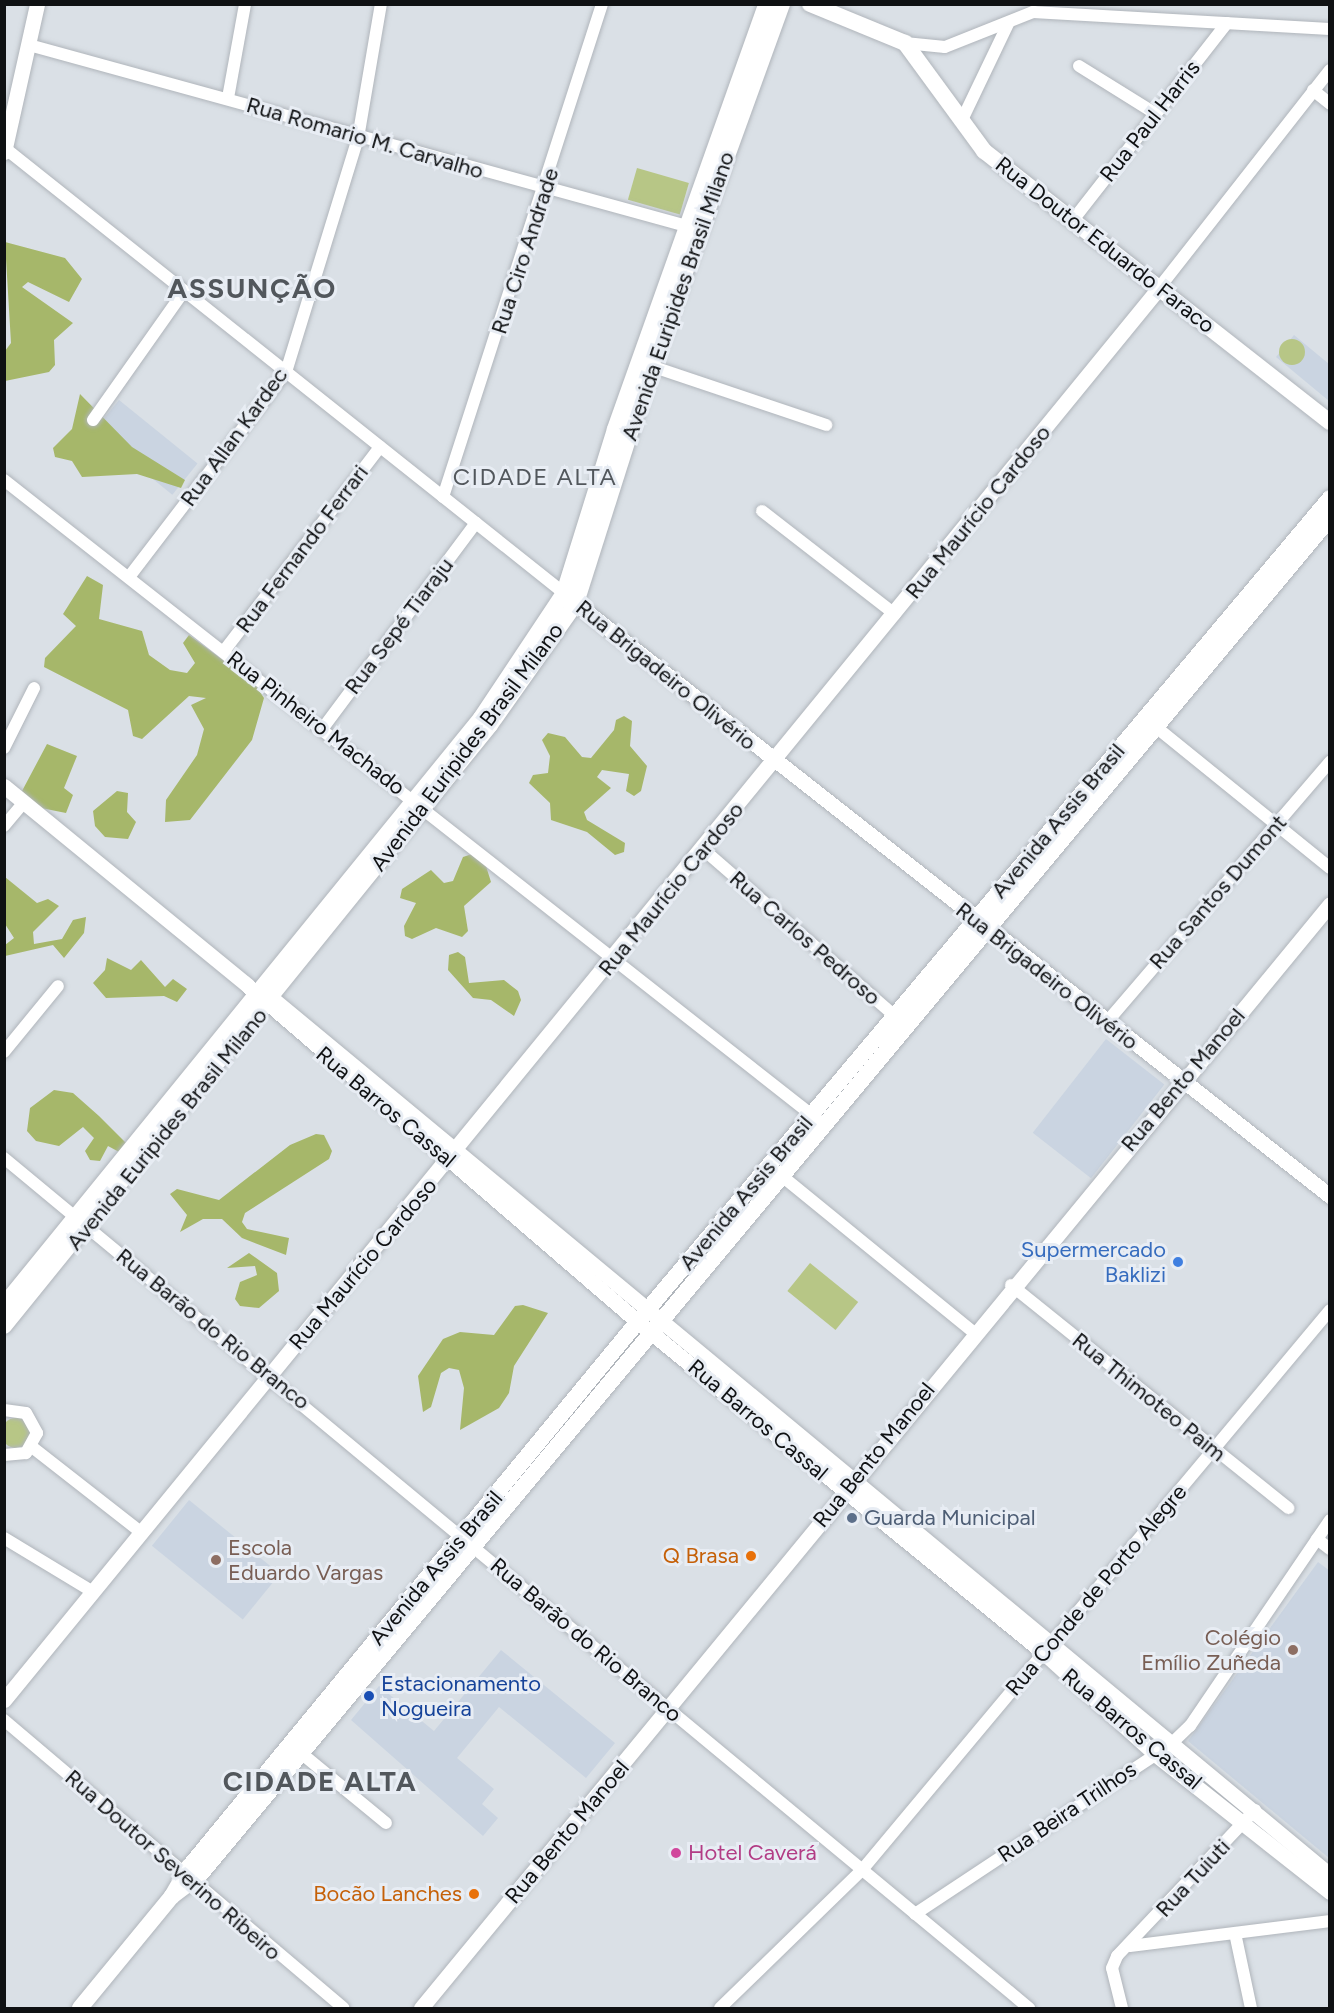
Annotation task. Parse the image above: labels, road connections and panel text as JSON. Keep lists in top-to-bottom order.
{
  "streets": {
    "main road": ["Rua Doutor Eduardo Faraco", "Avenida Euripides Brasil Milano", "Avenida Assis Brasil"],
    "street": [
      "Rua Paul Harris",
      "Rua Romario M. Carvalho",
      "Rua Ciro Andrade",
      "Rua Allan Kardec",
      "Rua Maurício Cardoso",
      "Rua Fernando Ferrari",
      "Rua Sepé Tiaraju",
      "Rua Brigadeiro Olivério",
      "Rua Pinheiro Machado",
      "Rua Santos Dumont",
      "Rua Carlos Pedroso",
      "Rua Bento Manoel",
      "Rua Barros Cassal",
      "Rua Barão do Rio Branco",
      "Rua Thimoteo Paim",
      "Rua Conde de Porto Alegre",
      "Rua Beira Trilhos",
      "Rua Doutor Severino Ribeiro",
      "Rua Tuiuti"
    ]
  },
  "crossings": [
    ["Rua Paul Harris", "Rua Doutor Eduardo Faraco"],
    ["Rua Romario M. Carvalho", "Rua Ciro Andrade"],
    ["Rua Romario M. Carvalho", "Avenida Euripides Brasil Milano"],
    ["Rua Romario M. Carvalho", "Rua Allan Kardec"],
    ["Rua Doutor Eduardo Faraco", "Rua Maurício Cardoso"],
    ["Rua Ciro Andrade", "Rua Brigadeiro Olivério"],
    ["Avenida Euripides Brasil Milano", "Rua Brigadeiro Olivério"],
    ["Avenida Euripides Brasil Milano", "Rua Pinheiro Machado"],
    ["Avenida Euripides Brasil Milano", "Rua Barros Cassal"],
    ["Avenida Euripides Brasil Milano", "Rua Barão do Rio Branco"],
    ["Rua Allan Kardec", "Rua Brigadeiro Olivério"],
    ["Rua Allan Kardec", "Rua Pinheiro Machado"],
    ["Rua Maurício Cardoso", "Rua Brigadeiro Olivério"],
    ["Rua Maurício Cardoso", "Rua Pinheiro Machado"],
    ["Rua Maurício Cardoso", "Rua Carlos Pedroso"],
    ["Rua Maurício Cardoso", "Rua Barros Cassal"],
    ["Rua Maurício Cardoso", "Rua Barão do Rio Branco"],
    ["Rua Fernando Ferrari", "Rua Brigadeiro Olivério"],
    ["Rua Fernando Ferrari", "Rua Pinheiro Machado"],
    ["Rua Sepé Tiaraju", "Rua Brigadeiro Olivério"],
    ["Rua Sepé Tiaraju", "Rua Pinheiro Machado"],
    ["Rua Brigadeiro Olivério", "Avenida Assis Brasil"],
    ["Rua Brigadeiro Olivério", "Rua Santos Dumont"],
    ["Rua Brigadeiro Olivério", "Rua Bento Manoel"],
    ["Rua Pinheiro Machado", "Avenida Assis Brasil"],
    ["Avenida Assis Brasil", "Rua Carlos Pedroso"],
    ["Avenida Assis Brasil", "Rua Barros Cassal"],
    ["Avenida Assis Brasil", "Rua Barão do Rio Branco"],
    ["Avenida Assis Brasil", "Rua Doutor Severino Ribeiro"],
    ["Rua Bento Manoel", "Rua Barros Cassal"],
    ["Rua Bento Manoel", "Rua Barão do Rio Branco"],
    ["Rua Bento Manoel", "Rua Thimoteo Paim"],
    ["Rua Barros Cassal", "Rua Conde de Porto Alegre"],
    ["Rua Barros Cassal", "Rua Beira Trilhos"],
    ["Rua Barros Cassal", "Rua Tuiuti"],
    ["Rua Barão do Rio Branco", "Rua Conde de Porto Alegre"],
    ["Rua Barão do Rio Branco", "Rua Beira Trilhos"],
    ["Rua Thimoteo Paim", "Rua Conde de Porto Alegre"]
  ],
  "districts": ["ASSUNÇÃO", "CIDADE ALTA", "CIDADE ALTA"],
  "places": [
    "Supermercado Baklizi",
    "Guarda Municipal",
    "Q Brasa",
    "Escola Eduardo Vargas",
    "Colégio Emílio Zuñeda",
    "Estacionamento Nogueira",
    "Hotel Caverá",
    "Bocão Lanches"
  ]
}
